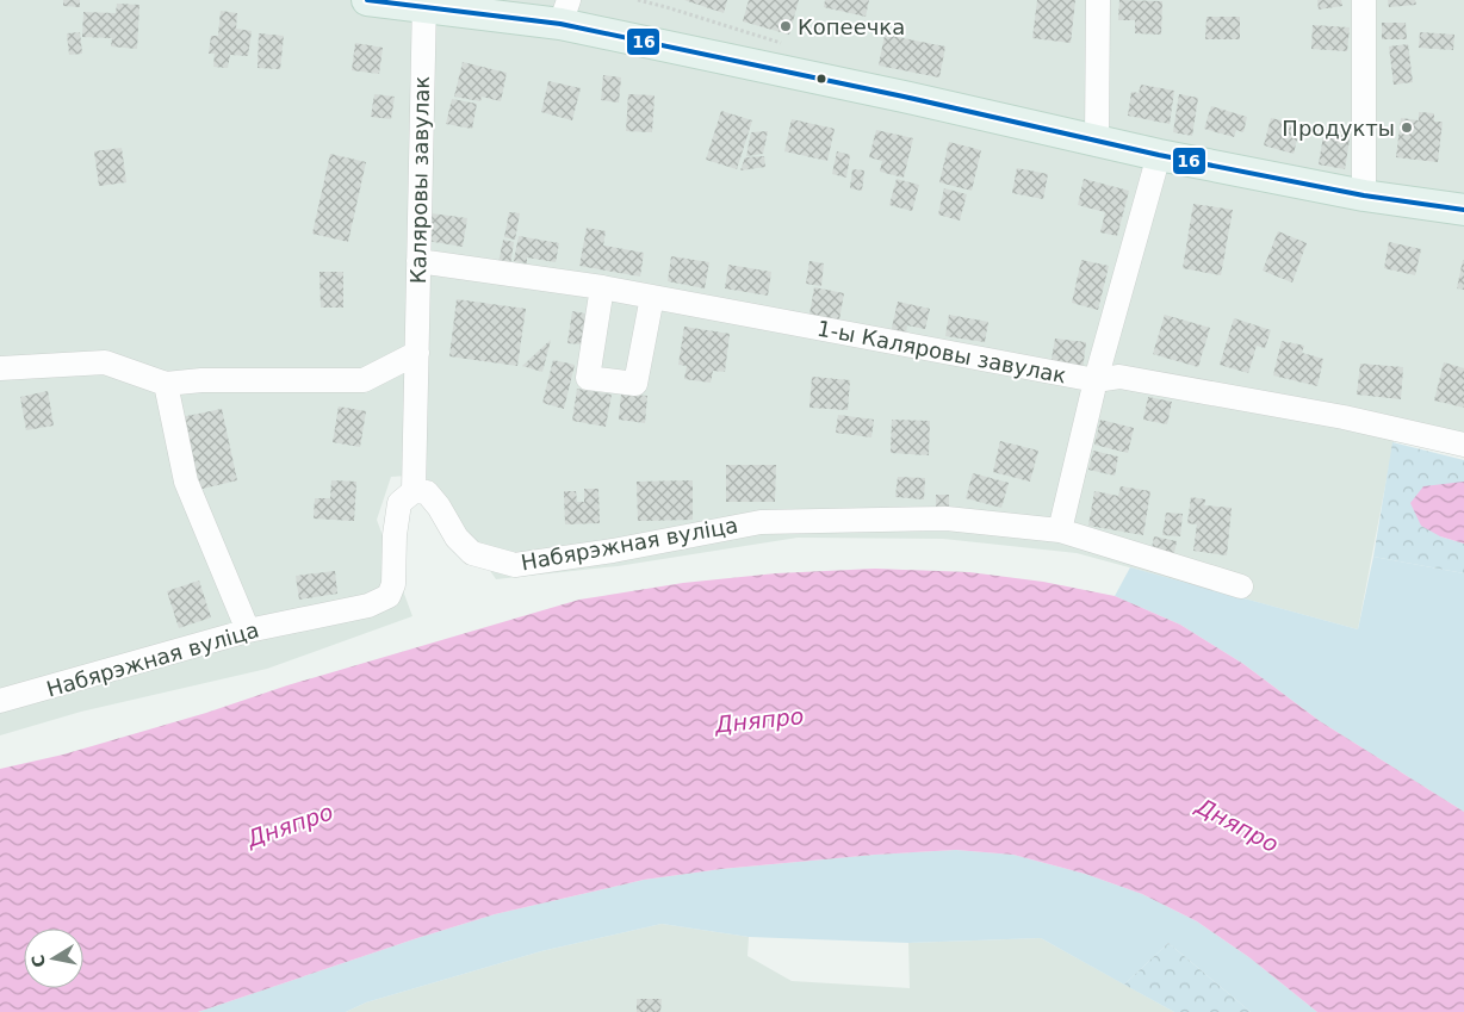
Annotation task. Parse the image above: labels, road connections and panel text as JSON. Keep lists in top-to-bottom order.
{
  "streets": {
    "street": ["Каляровы завулак", "1-ы Каляровы завулак", "Набярэжная вуліца"]
  },
  "crossings": [
    ["Каляровы завулак", "1-ы Каляровы завулак"],
    ["Каляровы завулак", "Набярэжная вуліца"]
  ],
  "water": ["Дняпро"],
  "places": ["Копеечка", "Продукты"],
  "lines": ["transit line 16"],
  "north": "left"
}
